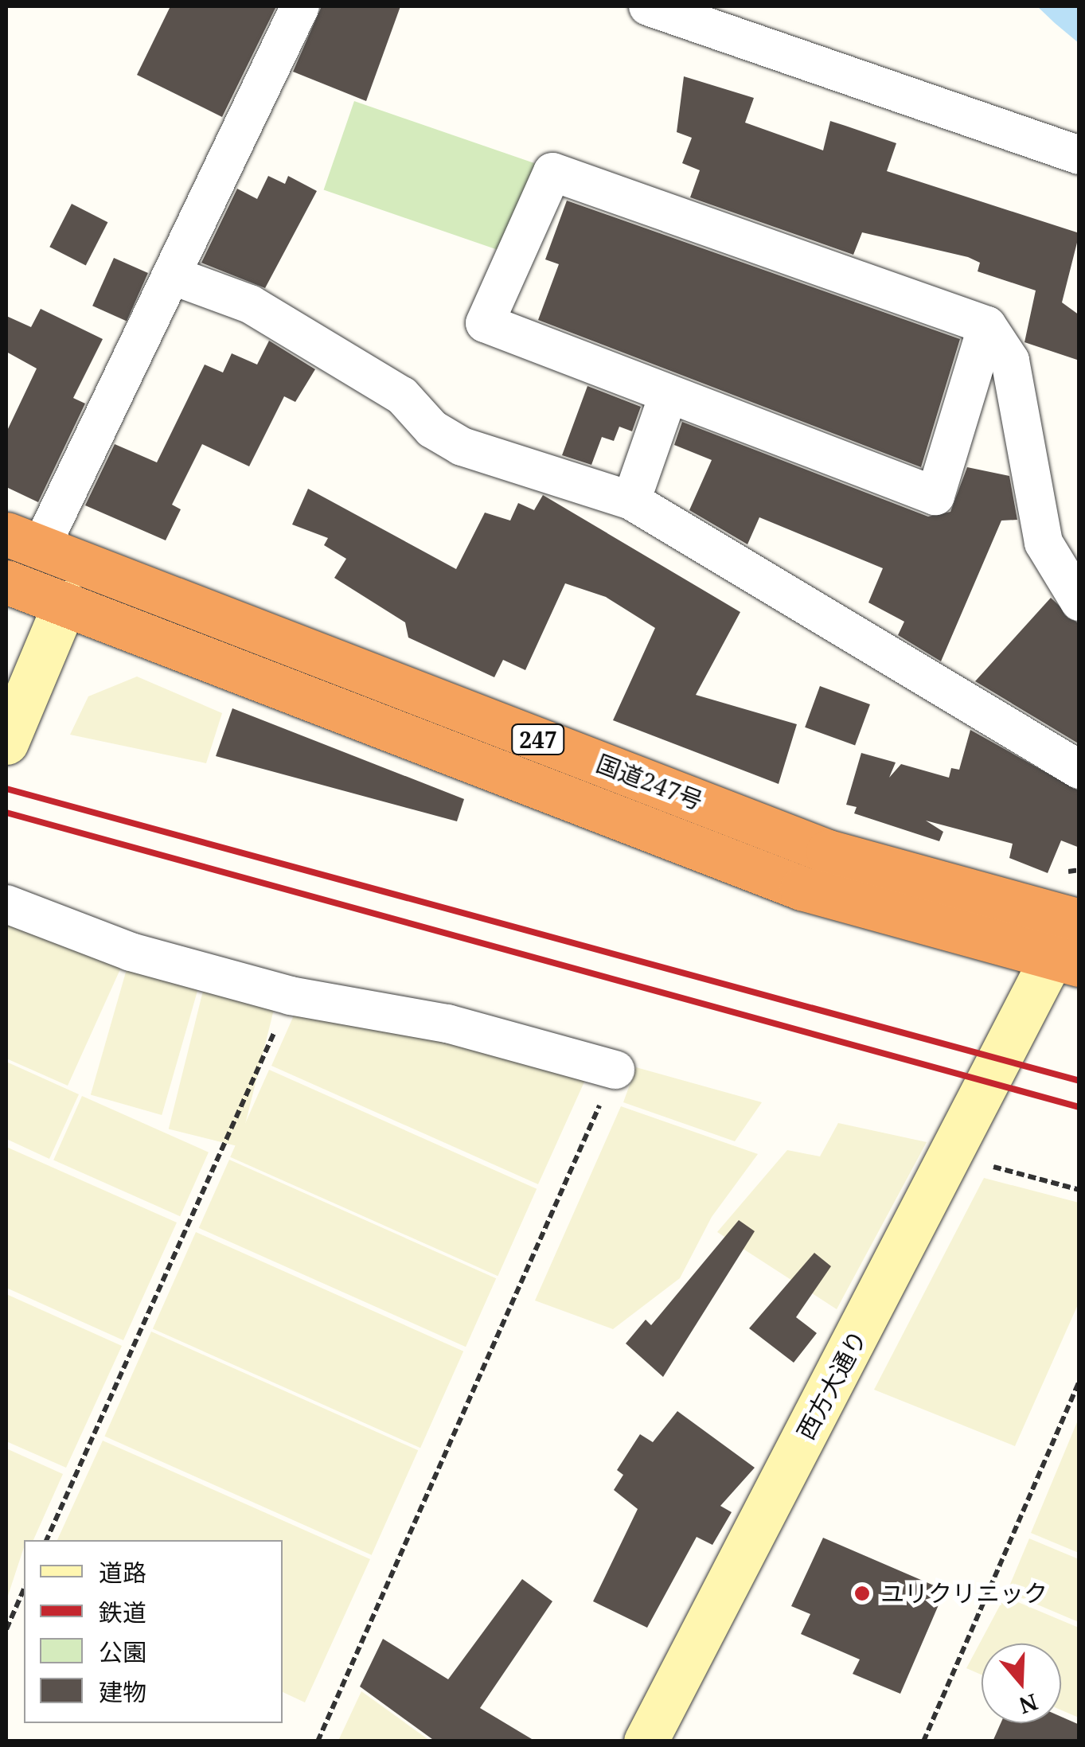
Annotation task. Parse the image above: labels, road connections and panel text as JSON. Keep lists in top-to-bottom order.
{
  "streets": {
    "highway": ["247", "国道247号"],
    "street": ["西方大通り"]
  },
  "crossings": [
    ["国道247号", "西方大通り"]
  ],
  "places": ["ユリクリニック"],
  "legend": [
    "道路",
    "鉄道",
    "公園",
    "建物"
  ],
  "north": "bottom"
}
